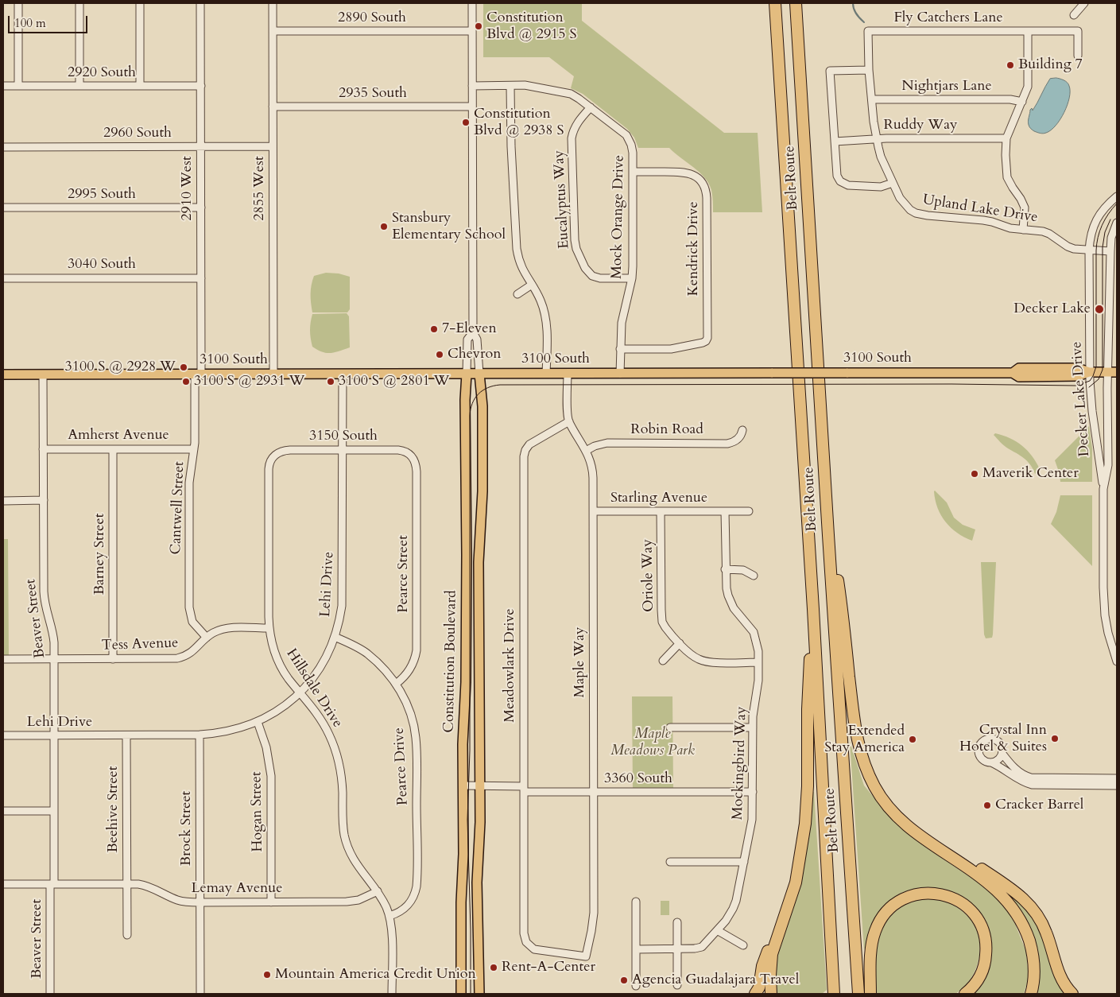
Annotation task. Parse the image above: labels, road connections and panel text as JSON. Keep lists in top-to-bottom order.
{
  "streets": {
    "highway": ["Belt Route"],
    "main road": ["3100 South", "Constitution Boulevard"],
    "street": [
      "2890 South",
      "Fly Catchers Lane",
      "2920 South",
      "Nightjars Lane",
      "2935 South",
      "Ruddy Way",
      "2960 South",
      "2910 West",
      "2855 West",
      "2995 South",
      "Eucalyptus Way",
      "Upland Lake Drive",
      "Mock Orange Drive",
      "Kendrick Drive",
      "3040 South",
      "Decker Lake Drive",
      "Robin Road",
      "Amherst Avenue",
      "3150 South",
      "Starling Avenue",
      "Cantwell Street",
      "Barney Street",
      "Pearce Street",
      "Oriole Way",
      "Lehi Drive",
      "Beaver Street",
      "Tess Avenue",
      "Maple Way",
      "Meadowlark Drive",
      "Hillsdale Drive",
      "Mockingbird Way",
      "Pearce Drive",
      "3360 South",
      "Beehive Street",
      "Hogan Street",
      "Brock Street",
      "Lemay Avenue"
    ]
  },
  "crossings": [
    ["2890 South", "2855 West"],
    ["2890 South", "Constitution Boulevard"],
    ["Fly Catchers Lane", "Upland Lake Drive"],
    ["2920 South", "2910 West"],
    ["Nightjars Lane", "Upland Lake Drive"],
    ["2935 South", "2855 West"],
    ["2935 South", "Constitution Boulevard"],
    ["Ruddy Way", "Upland Lake Drive"],
    ["2960 South", "2910 West"],
    ["2960 South", "2855 West"],
    ["2910 West", "2995 South"],
    ["2910 West", "3040 South"],
    ["2910 West", "3100 South"],
    ["2910 West", "Cantwell Street"],
    ["2855 West", "3100 South"],
    ["Eucalyptus Way", "Mock Orange Drive"],
    ["Upland Lake Drive", "Decker Lake Drive"],
    ["Mock Orange Drive", "Kendrick Drive"],
    ["Mock Orange Drive", "3100 South"],
    ["Mock Orange Drive", "Constitution Boulevard"],
    ["3100 South", "Decker Lake Drive"],
    ["3100 South", "Cantwell Street"],
    ["3100 South", "Lehi Drive"],
    ["3100 South", "Beaver Street"],
    ["3100 South", "Constitution Boulevard"],
    ["3100 South", "Maple Way"],
    ["Robin Road", "Maple Way"],
    ["Amherst Avenue", "Cantwell Street"],
    ["Amherst Avenue", "Barney Street"],
    ["Amherst Avenue", "Beaver Street"],
    ["3150 South", "Pearce Street"],
    ["3150 South", "Lehi Drive"],
    ["3150 South", "Hillsdale Drive"],
    ["Starling Avenue", "Oriole Way"],
    ["Starling Avenue", "Maple Way"],
    ["Starling Avenue", "Mockingbird Way"],
    ["Cantwell Street", "Tess Avenue"],
    ["Barney Street", "Tess Avenue"],
    ["Pearce Street", "Pearce Drive"],
    ["Oriole Way", "Mockingbird Way"],
    ["Lehi Drive", "Beaver Street"],
    ["Lehi Drive", "Hillsdale Drive"],
    ["Lehi Drive", "Pearce Drive"],
    ["Lehi Drive", "Beehive Street"],
    ["Lehi Drive", "Hogan Street"],
    ["Lehi Drive", "Brock Street"],
    ["Beaver Street", "Tess Avenue"],
    ["Beaver Street", "Lemay Avenue"],
    ["Tess Avenue", "Hillsdale Drive"],
    ["Constitution Boulevard", "3360 South"],
    ["Maple Way", "Meadowlark Drive"],
    ["Maple Way", "3360 South"],
    ["Meadowlark Drive", "3360 South"],
    ["Hillsdale Drive", "Pearce Drive"],
    ["Hillsdale Drive", "Lemay Avenue"],
    ["Mockingbird Way", "3360 South"],
    ["Beehive Street", "Lemay Avenue"],
    ["Hogan Street", "Lemay Avenue"],
    ["Brock Street", "Lemay Avenue"]
  ],
  "parks": ["Maple Meadows Park"],
  "places": [
    "Constitution Blvd @ 2915 S",
    "Building 7",
    "Constitution Blvd @ 2938 S",
    "Stansbury Elementary School",
    "Decker Lake",
    "7-Eleven",
    "Chevron",
    "3100 S @ 2928 W",
    "3100 S @ 2931 W",
    "3100 S @ 2801 W",
    "Maverik Center",
    "Crystal Inn Hotel & Suites",
    "Extended Stay America",
    "Cracker Barrel",
    "Rent-A-Center",
    "Mountain America Credit Union",
    "Agencia Guadalajara Travel"
  ],
  "scale_bar": "100 m"
}
